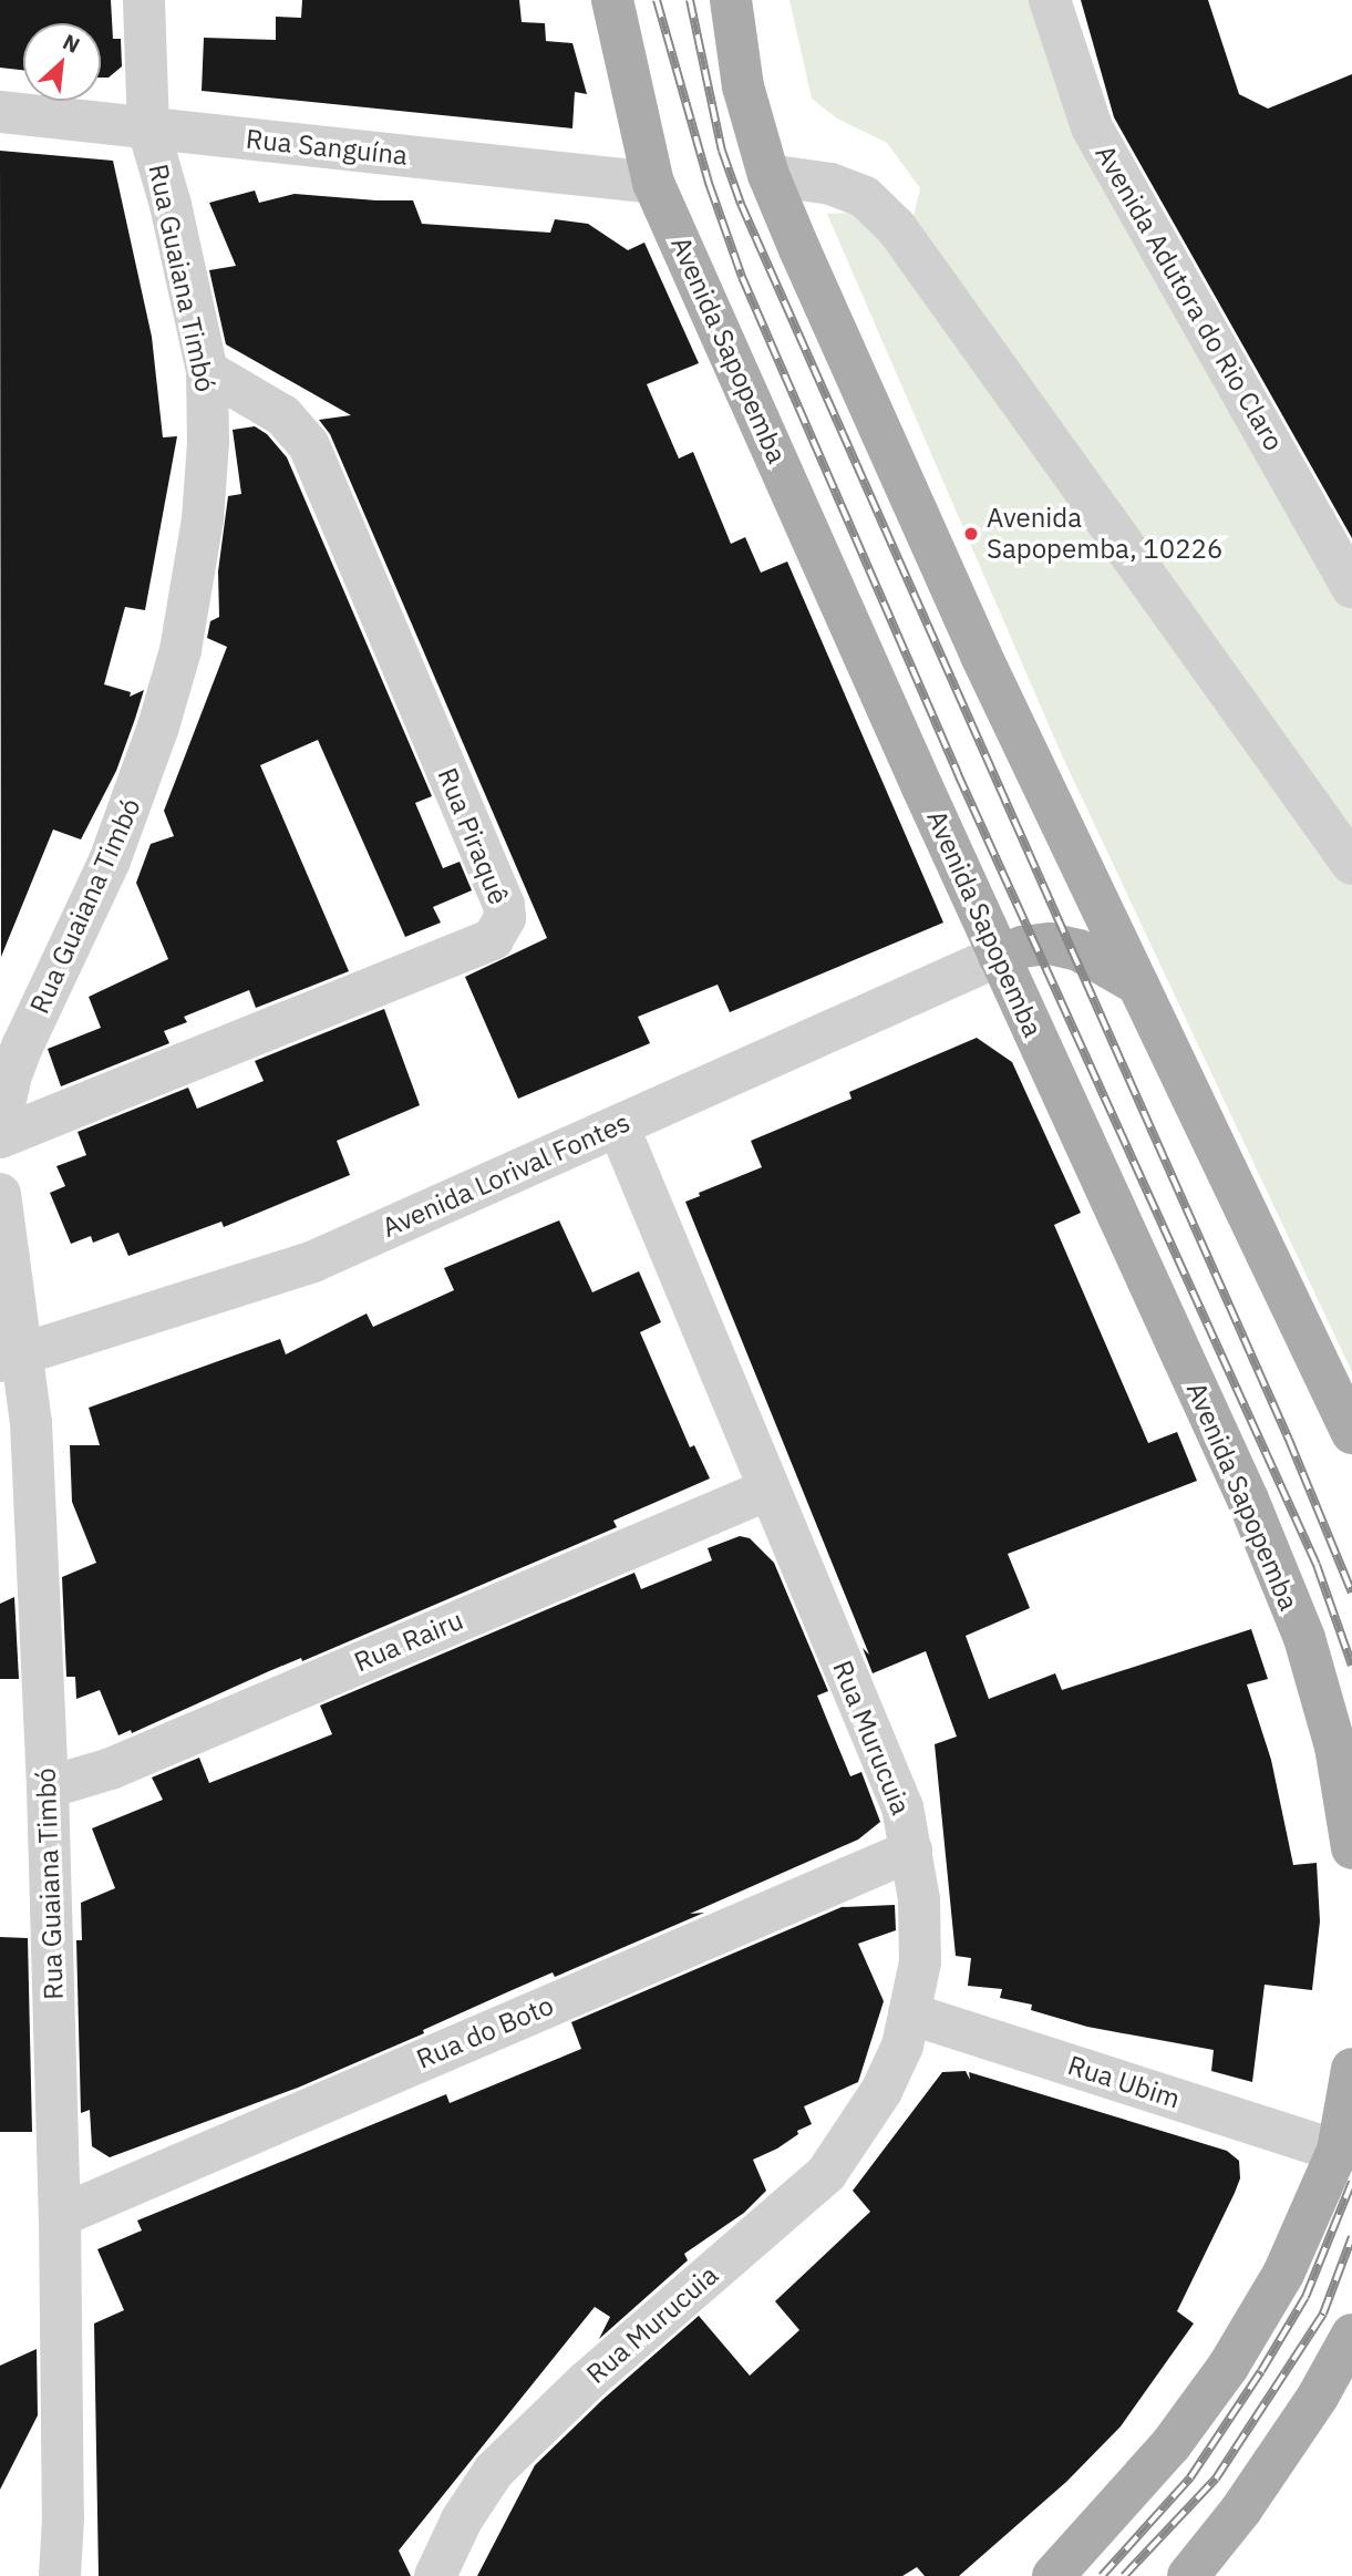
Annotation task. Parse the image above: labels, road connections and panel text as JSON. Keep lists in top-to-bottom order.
{
  "streets": {
    "main road": ["Avenida Sapopemba"],
    "street": [
      "Rua Sanguína",
      "Rua Guaiana Timbó",
      "Avenida Adutora do Rio Claro",
      "Rua Piraquê",
      "Avenida Lorival Fontes",
      "Rua Rairu",
      "Rua Murucuia",
      "Rua do Boto",
      "Rua Ubim"
    ]
  },
  "crossings": [
    ["Rua Sanguína", "Rua Guaiana Timbó"],
    ["Rua Sanguína", "Avenida Sapopemba"],
    ["Rua Guaiana Timbó", "Rua Piraquê"],
    ["Rua Guaiana Timbó", "Avenida Lorival Fontes"],
    ["Rua Guaiana Timbó", "Rua Rairu"],
    ["Rua Guaiana Timbó", "Rua do Boto"],
    ["Avenida Sapopemba", "Avenida Lorival Fontes"],
    ["Avenida Lorival Fontes", "Rua Murucuia"],
    ["Rua Rairu", "Rua Murucuia"],
    ["Rua Murucuia", "Rua do Boto"],
    ["Rua Murucuia", "Rua Ubim"]
  ],
  "places": ["Avenida Sapopemba, 10226"],
  "north": "top right"
}
